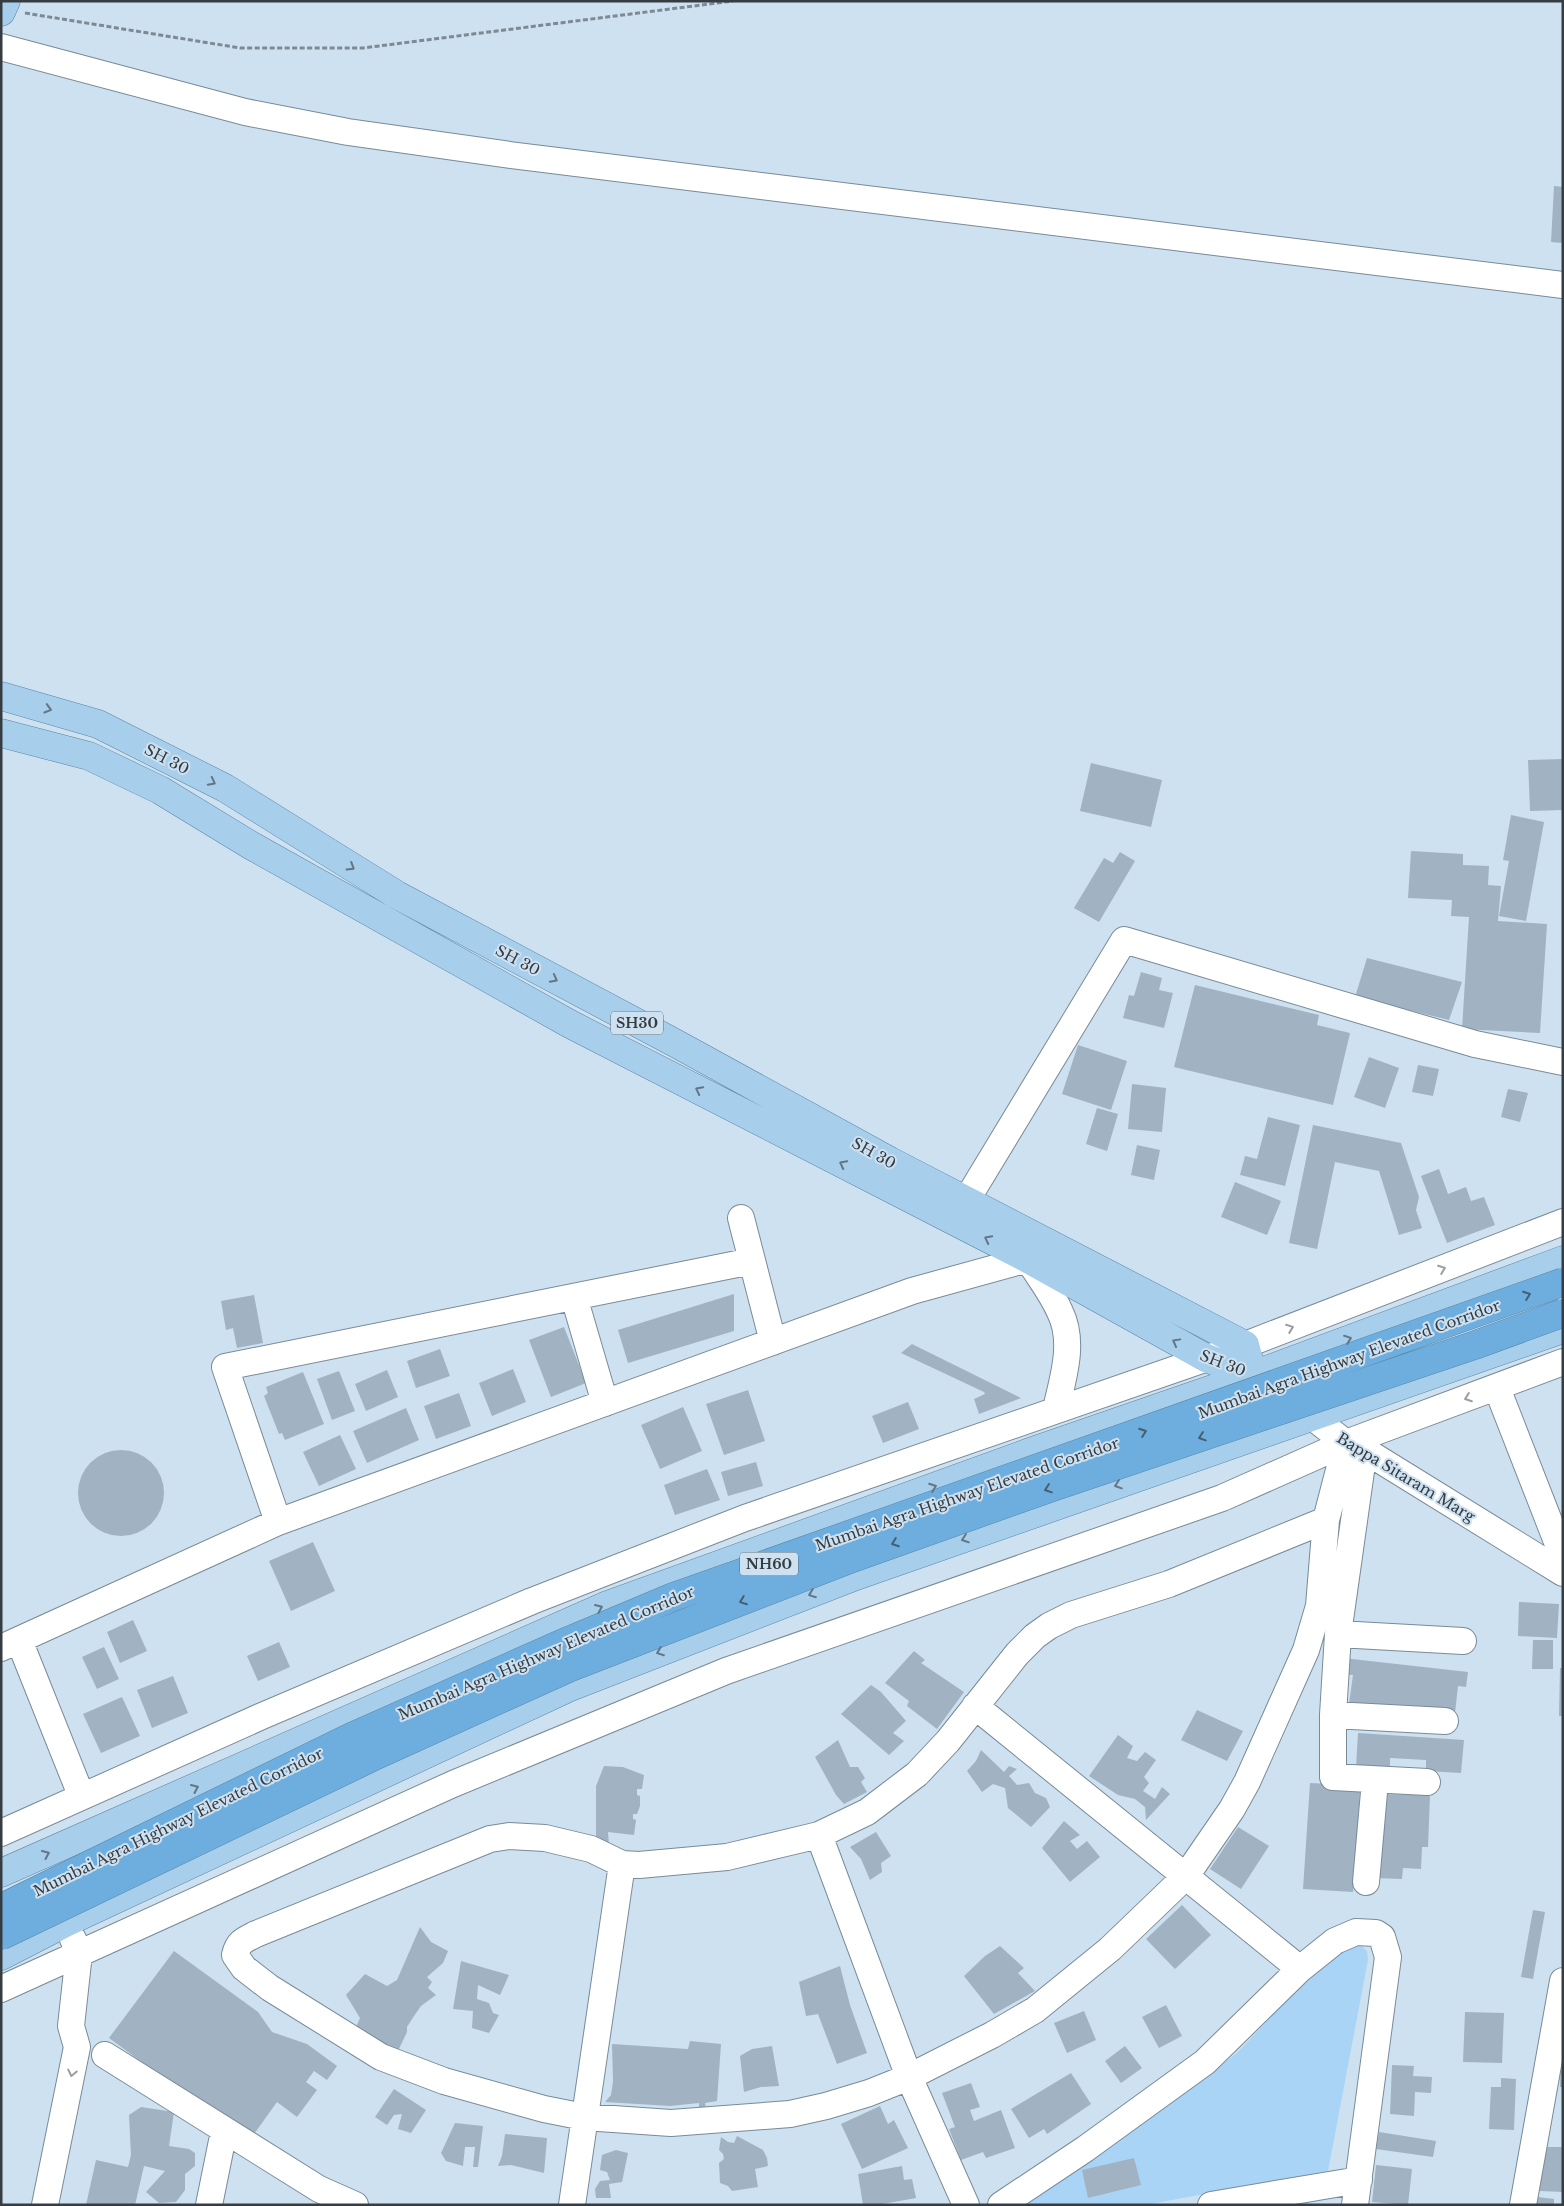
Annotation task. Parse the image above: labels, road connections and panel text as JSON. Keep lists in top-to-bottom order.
{
  "streets": {
    "highway": ["Mumbai Agra Highway Elevated Corridor", "NH60"],
    "main road": ["SH 30", "SH30"],
    "street": ["Bappa Sitaram Marg"]
  },
  "crossings": [
    ["SH 30", "Bappa Sitaram Marg"]
  ]
}
